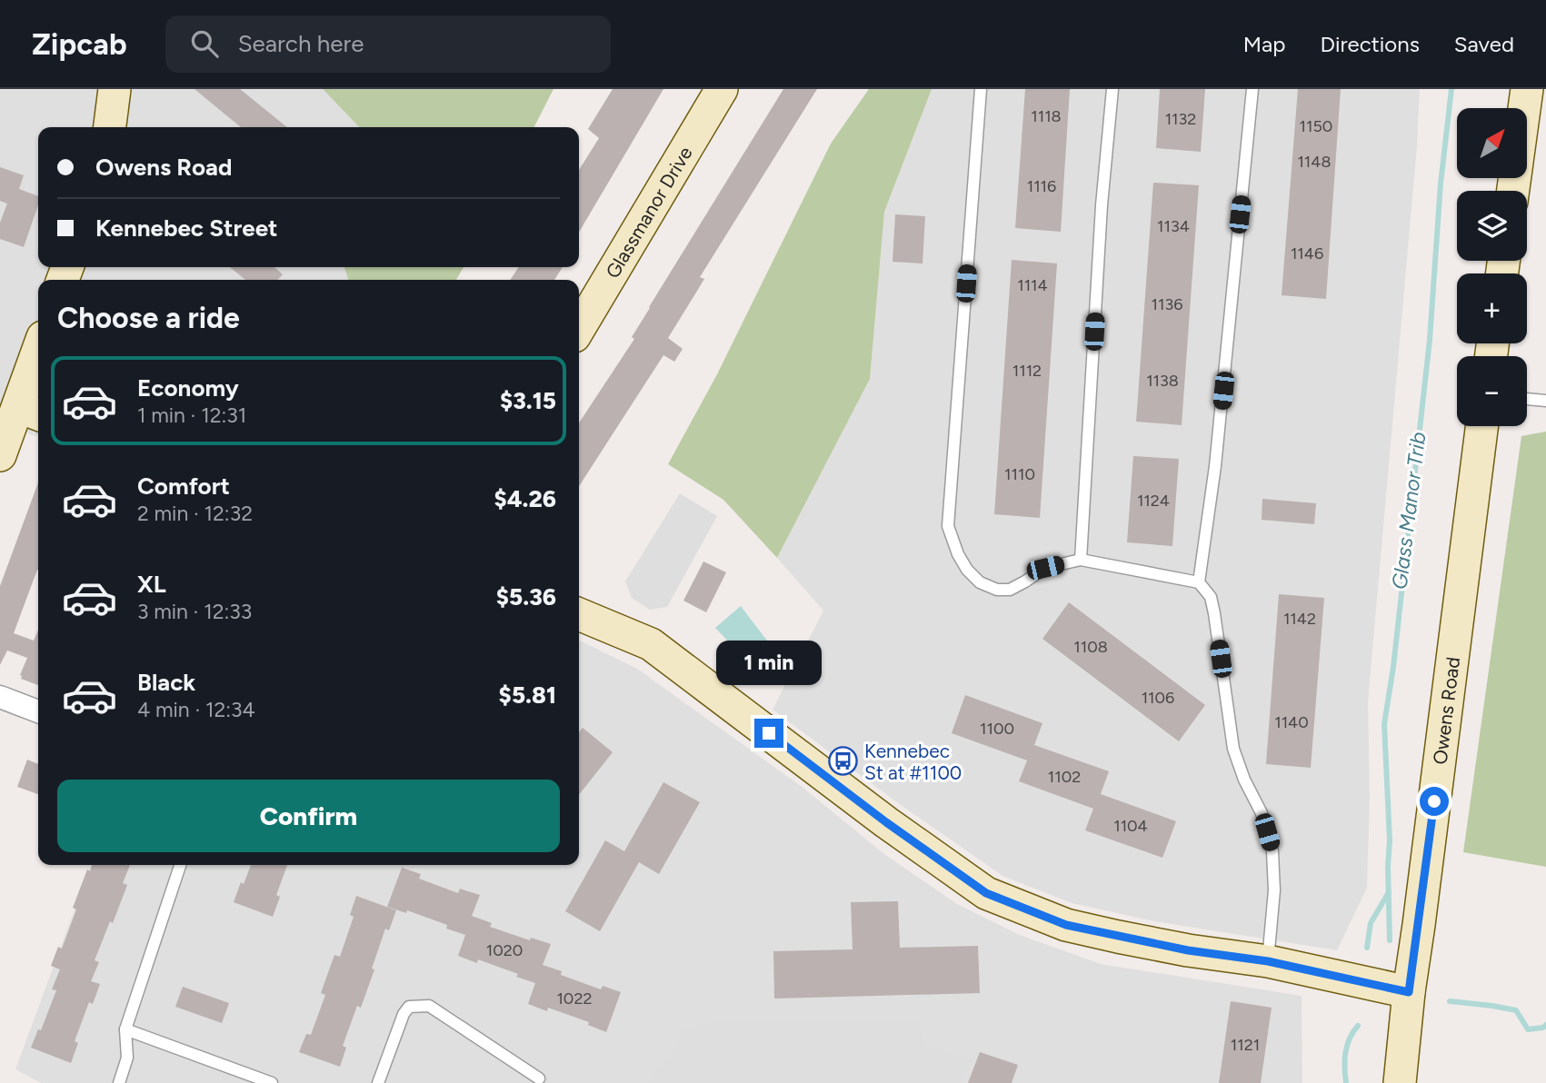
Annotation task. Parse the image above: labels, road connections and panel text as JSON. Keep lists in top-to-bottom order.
{
  "streets": {
    "street": ["Glassmanor Drive", "Owens Road"]
  },
  "water": ["Glass Manor Trib"],
  "places": {
    "bus stop": ["Kennebec St at #1100"]
  },
  "house_numbers": [
    "1118",
    "1132",
    "1150",
    "1148",
    "1116",
    "1134",
    "1146",
    "1114",
    "1136",
    "1112",
    "1138",
    "1110",
    "1124",
    "1142",
    "1108",
    "1106",
    "1140",
    "1100",
    "1102",
    "1104",
    "1020",
    "1022",
    "1121"
  ],
  "north": "top right",
  "page": {
    "header": "Zipcab",
    "search": "Search here",
    "nav": ["Map", "Directions", "Saved"],
    "map_buttons": ["+", "−"],
    "banner": ["Owens Road", "Kennebec Street"],
    "heading": "Choose a ride",
    "list": [
      {
        "name": "Economy",
        "note": "1 min · 12:31",
        "value": "$3.15"
      },
      {
        "name": "Comfort",
        "note": "2 min · 12:32",
        "value": "$4.26"
      },
      {
        "name": "XL",
        "note": "3 min · 12:33",
        "value": "$5.36"
      },
      {
        "name": "Black",
        "note": "4 min · 12:34",
        "value": "$5.81"
      }
    ],
    "bubble": "1 min",
    "buttons": "Confirm"
  }
}
